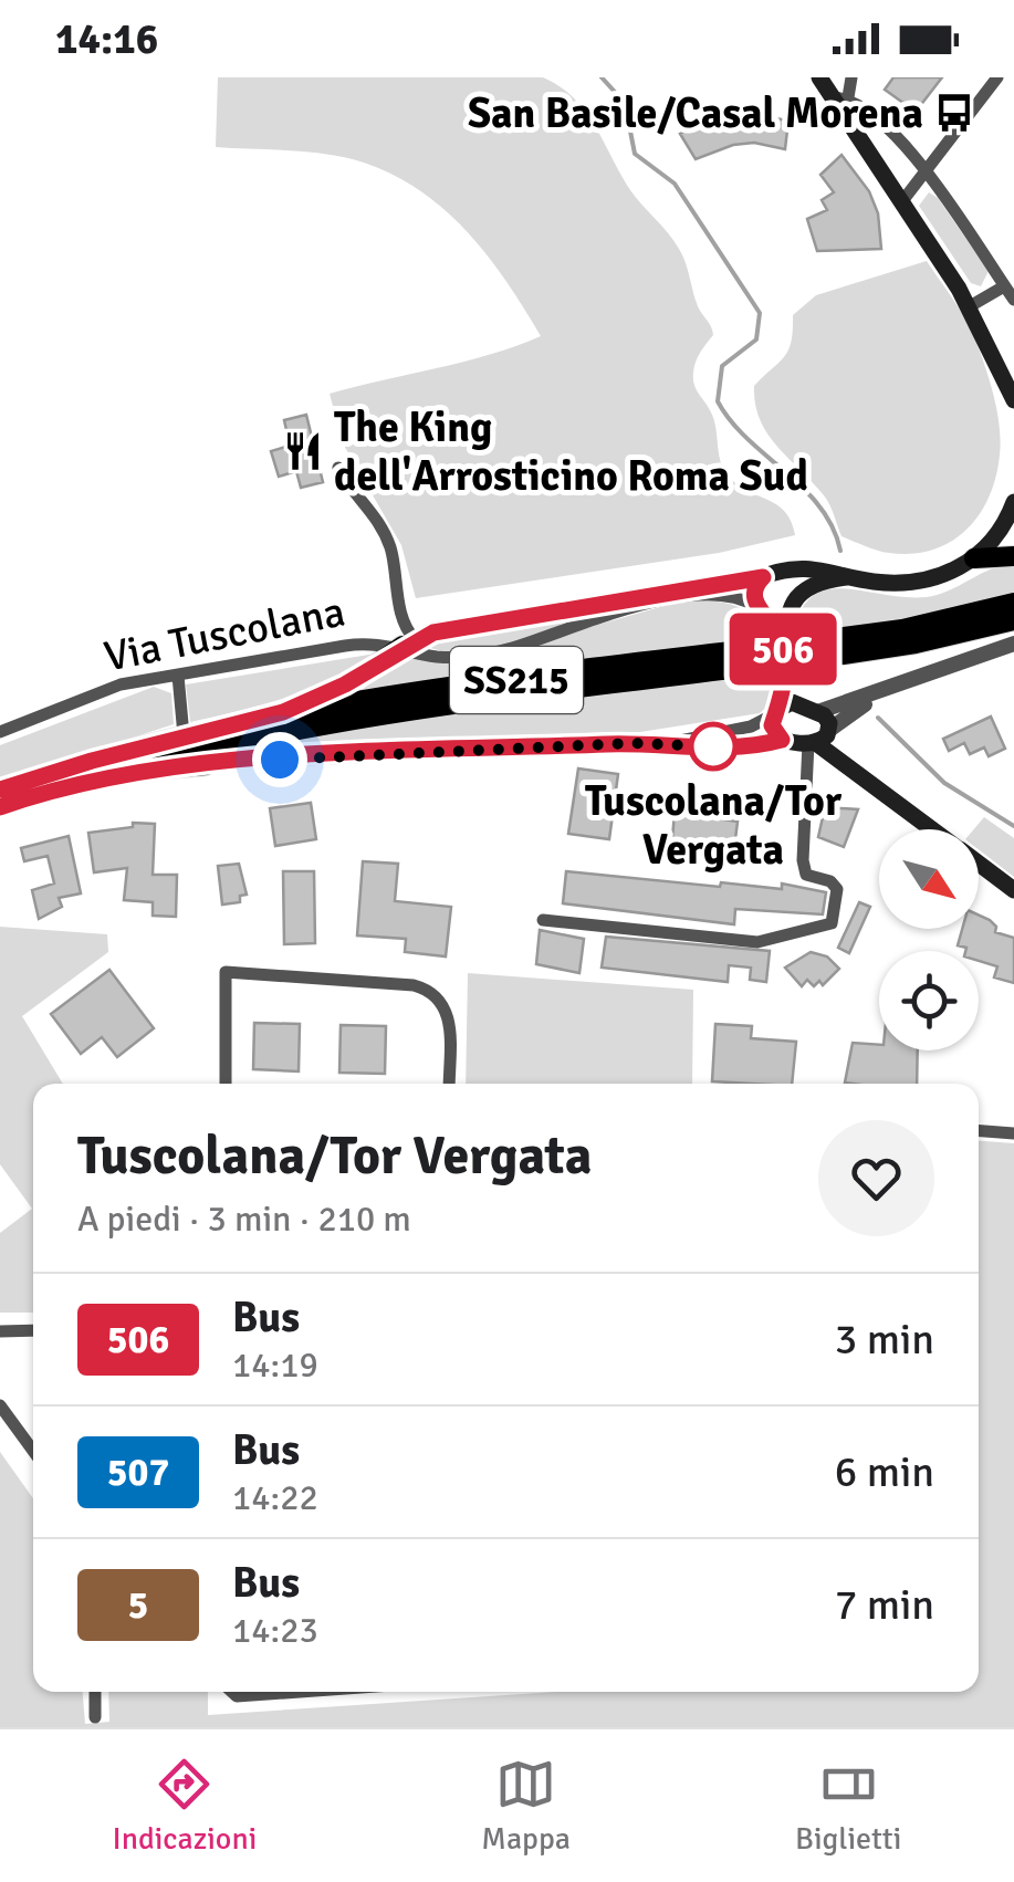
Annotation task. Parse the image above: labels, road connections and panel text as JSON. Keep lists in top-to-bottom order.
{
  "streets": {
    "main road": ["SS215"],
    "street": ["Via Tuscolana"]
  },
  "places": {
    "bus stop": ["San Basile/Casal Morena"],
    "restaurant": ["The King dell'Arrosticino Roma Sud"],
    "other": ["Tuscolana/Tor Vergata"]
  },
  "lines": ["bus line 506"],
  "north": "bottom right",
  "page": {
    "status": "14:16",
    "on_map": "506",
    "heading": ["Tuscolana/Tor Vergata", "A piedi · 3 min · 210 m"],
    "list": [
      {
        "mark": "506",
        "name": "Bus",
        "note": "14:19",
        "value": "3 min"
      },
      {
        "mark": "507",
        "name": "Bus",
        "note": "14:22",
        "value": "6 min"
      },
      {
        "mark": "5",
        "name": "Bus",
        "note": "14:23",
        "value": "7 min"
      }
    ],
    "tabs": ["Indicazioni", "Mappa", "Biglietti"]
  }
}
